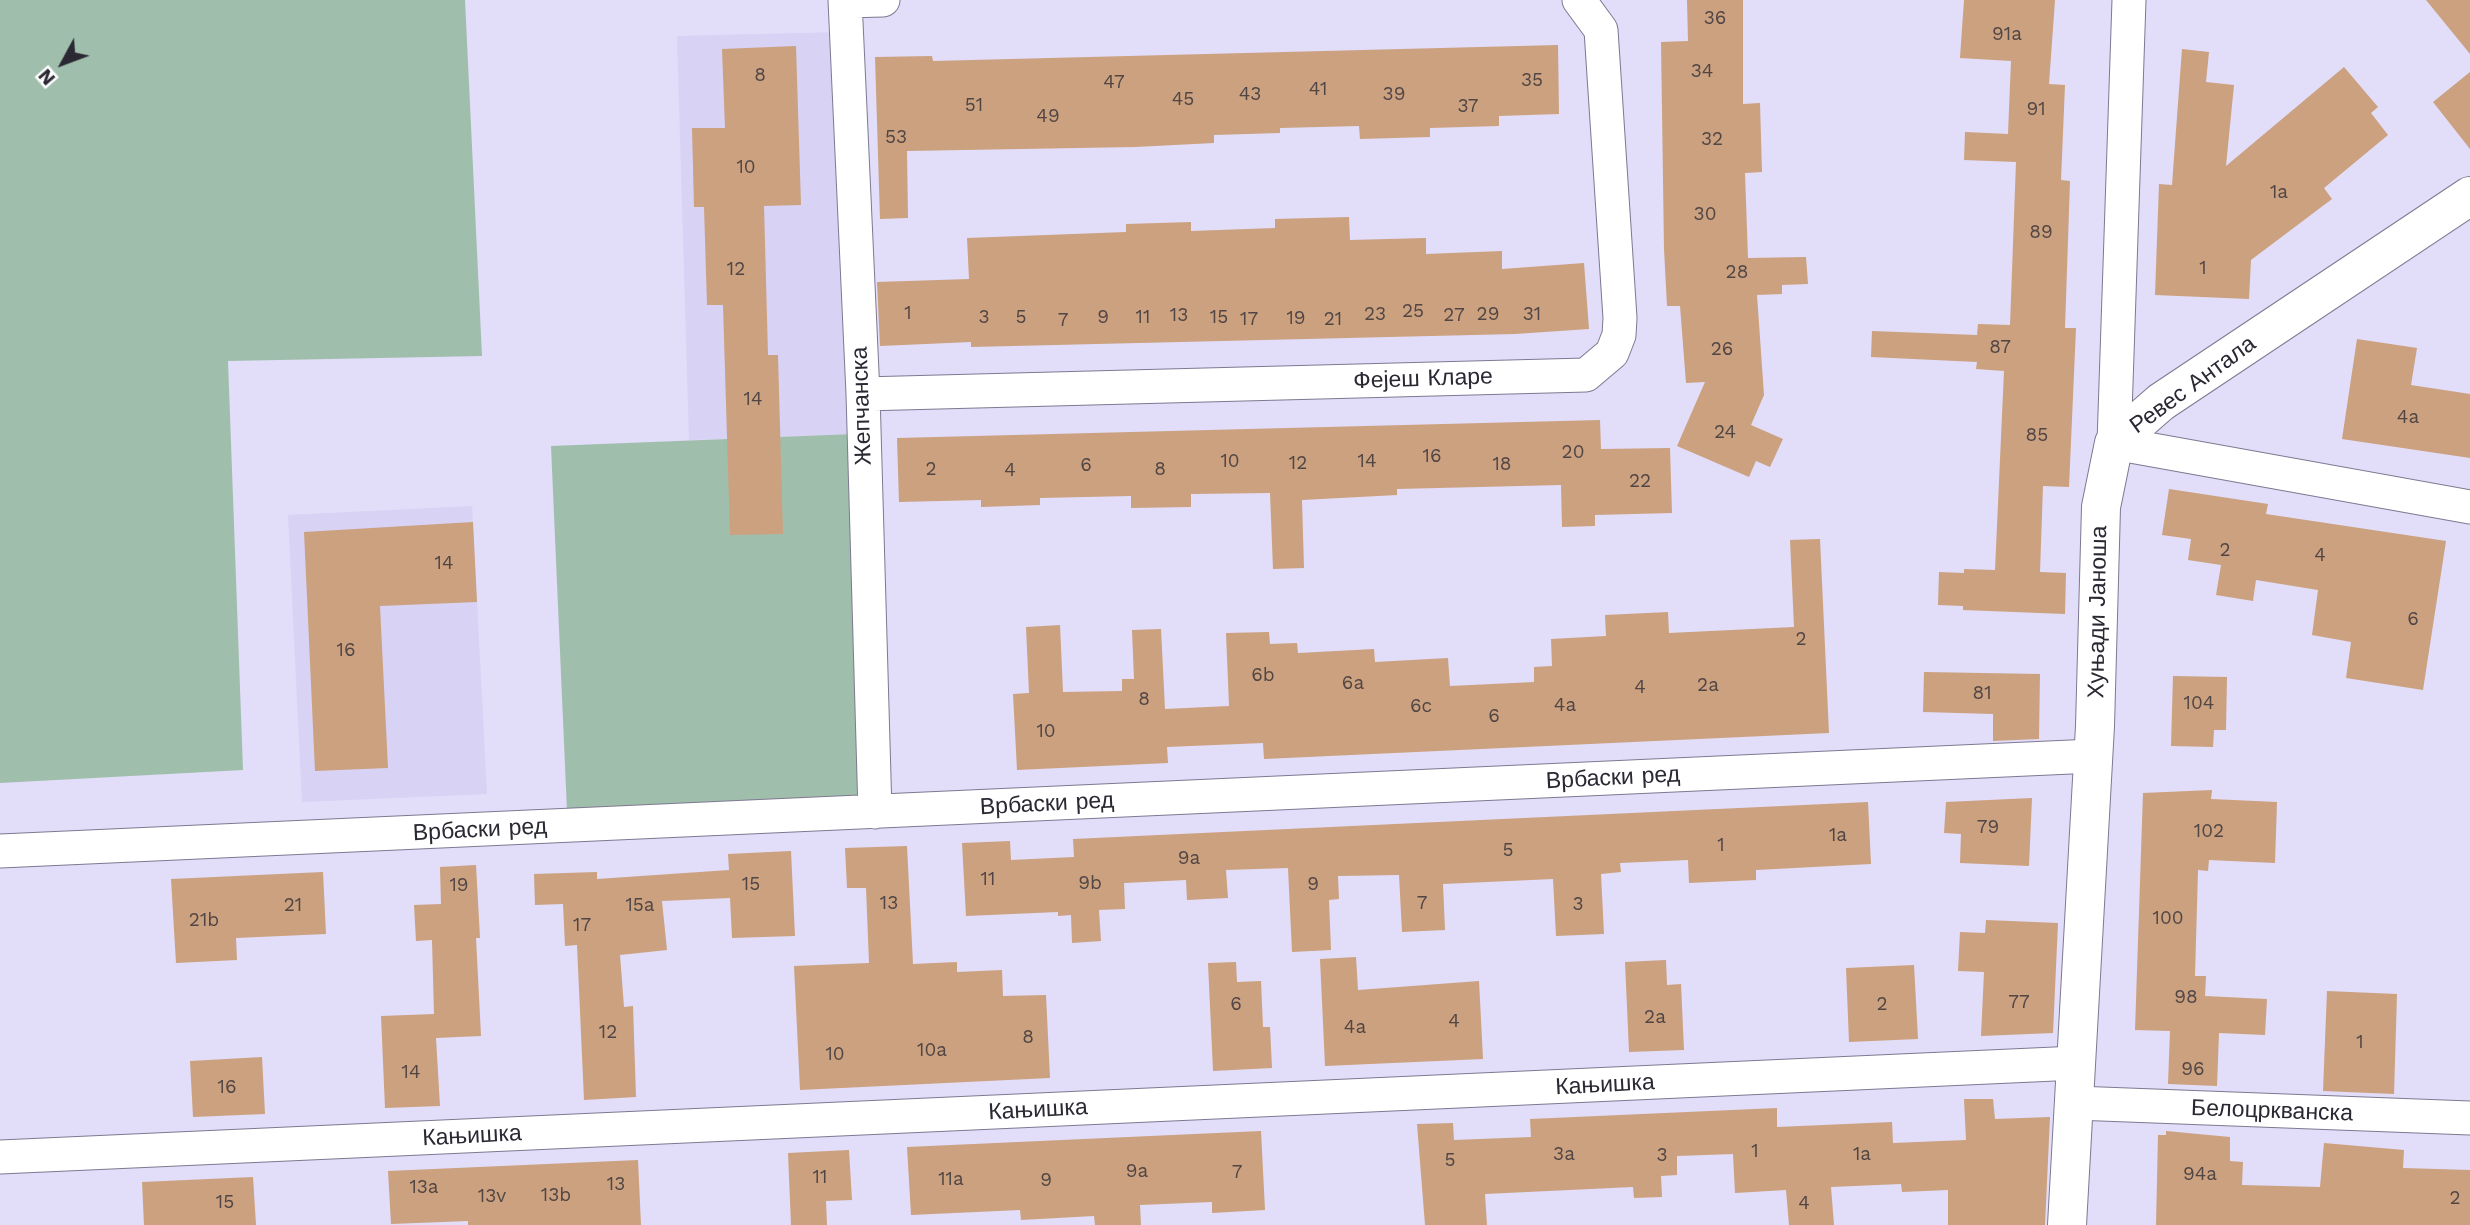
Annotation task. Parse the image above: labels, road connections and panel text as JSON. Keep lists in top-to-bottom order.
{
  "streets": {
    "street": [
      "Фејеш Кларе",
      "Ревес Антала",
      "Жепчанска",
      "Хуњади Јаноша",
      "Врбаски ред",
      "Кањишка",
      "Белоцркванска"
    ]
  },
  "crossings": [
    ["Фејеш Кларе", "Жепчанска"],
    ["Ревес Антала", "Хуњади Јаноша"],
    ["Жепчанска", "Врбаски ред"],
    ["Хуњади Јаноша", "Врбаски ред"],
    ["Хуњади Јаноша", "Кањишка"],
    ["Хуњади Јаноша", "Белоцркванска"]
  ],
  "house_numbers": [
    "36",
    "91a",
    "34",
    "8",
    "35",
    "47",
    "41",
    "43",
    "39",
    "45",
    "51",
    "37",
    "91",
    "49",
    "53",
    "32",
    "10",
    "1a",
    "30",
    "89",
    "1",
    "12",
    "28",
    "25",
    "1",
    "23",
    "29",
    "31",
    "13",
    "27",
    "3",
    "5",
    "9",
    "11",
    "15",
    "19",
    "17",
    "21",
    "7",
    "87",
    "26",
    "14",
    "4a",
    "24",
    "85",
    "20",
    "16",
    "10",
    "14",
    "12",
    "18",
    "6",
    "2",
    "8",
    "4",
    "22",
    "2",
    "4",
    "14",
    "6",
    "2",
    "16",
    "6b",
    "6a",
    "2a",
    "4",
    "81",
    "8",
    "104",
    "4a",
    "6c",
    "6",
    "10",
    "79",
    "102",
    "1a",
    "1",
    "5",
    "9a",
    "11",
    "9b",
    "15",
    "9",
    "19",
    "13",
    "7",
    "3",
    "21",
    "15a",
    "100",
    "21b",
    "17",
    "98",
    "77",
    "6",
    "2",
    "2a",
    "4",
    "4a",
    "12",
    "8",
    "1",
    "10a",
    "10",
    "96",
    "14",
    "16",
    "1",
    "3a",
    "1a",
    "3",
    "5",
    "9a",
    "7",
    "94a",
    "11",
    "11a",
    "9",
    "13",
    "13a",
    "13b",
    "13v",
    "2",
    "15",
    "4"
  ],
  "north": "bottom left"
}
